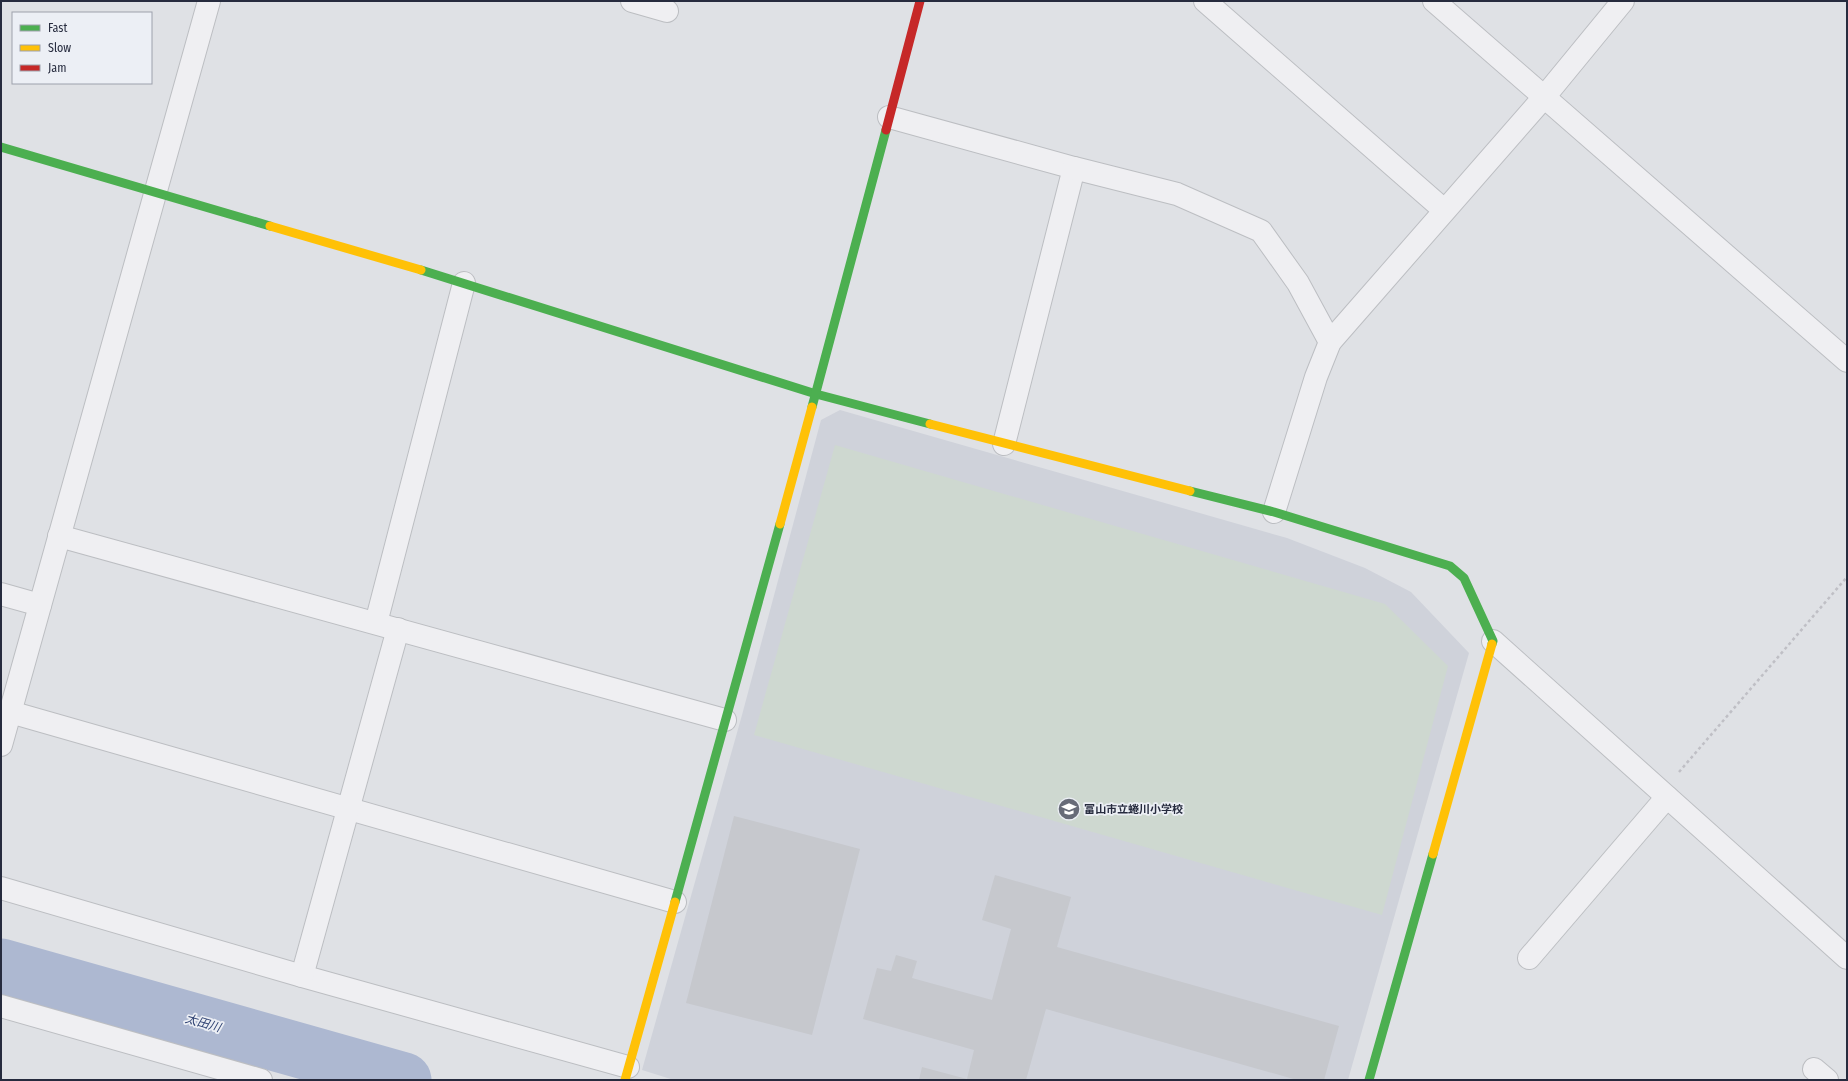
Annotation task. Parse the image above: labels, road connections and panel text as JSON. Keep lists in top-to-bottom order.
{
  "water": ["太田川"],
  "places": {
    "school or university": ["富山市立蜷川小学校"]
  },
  "legend": ["Fast", "Slow", "Jam"]
}
